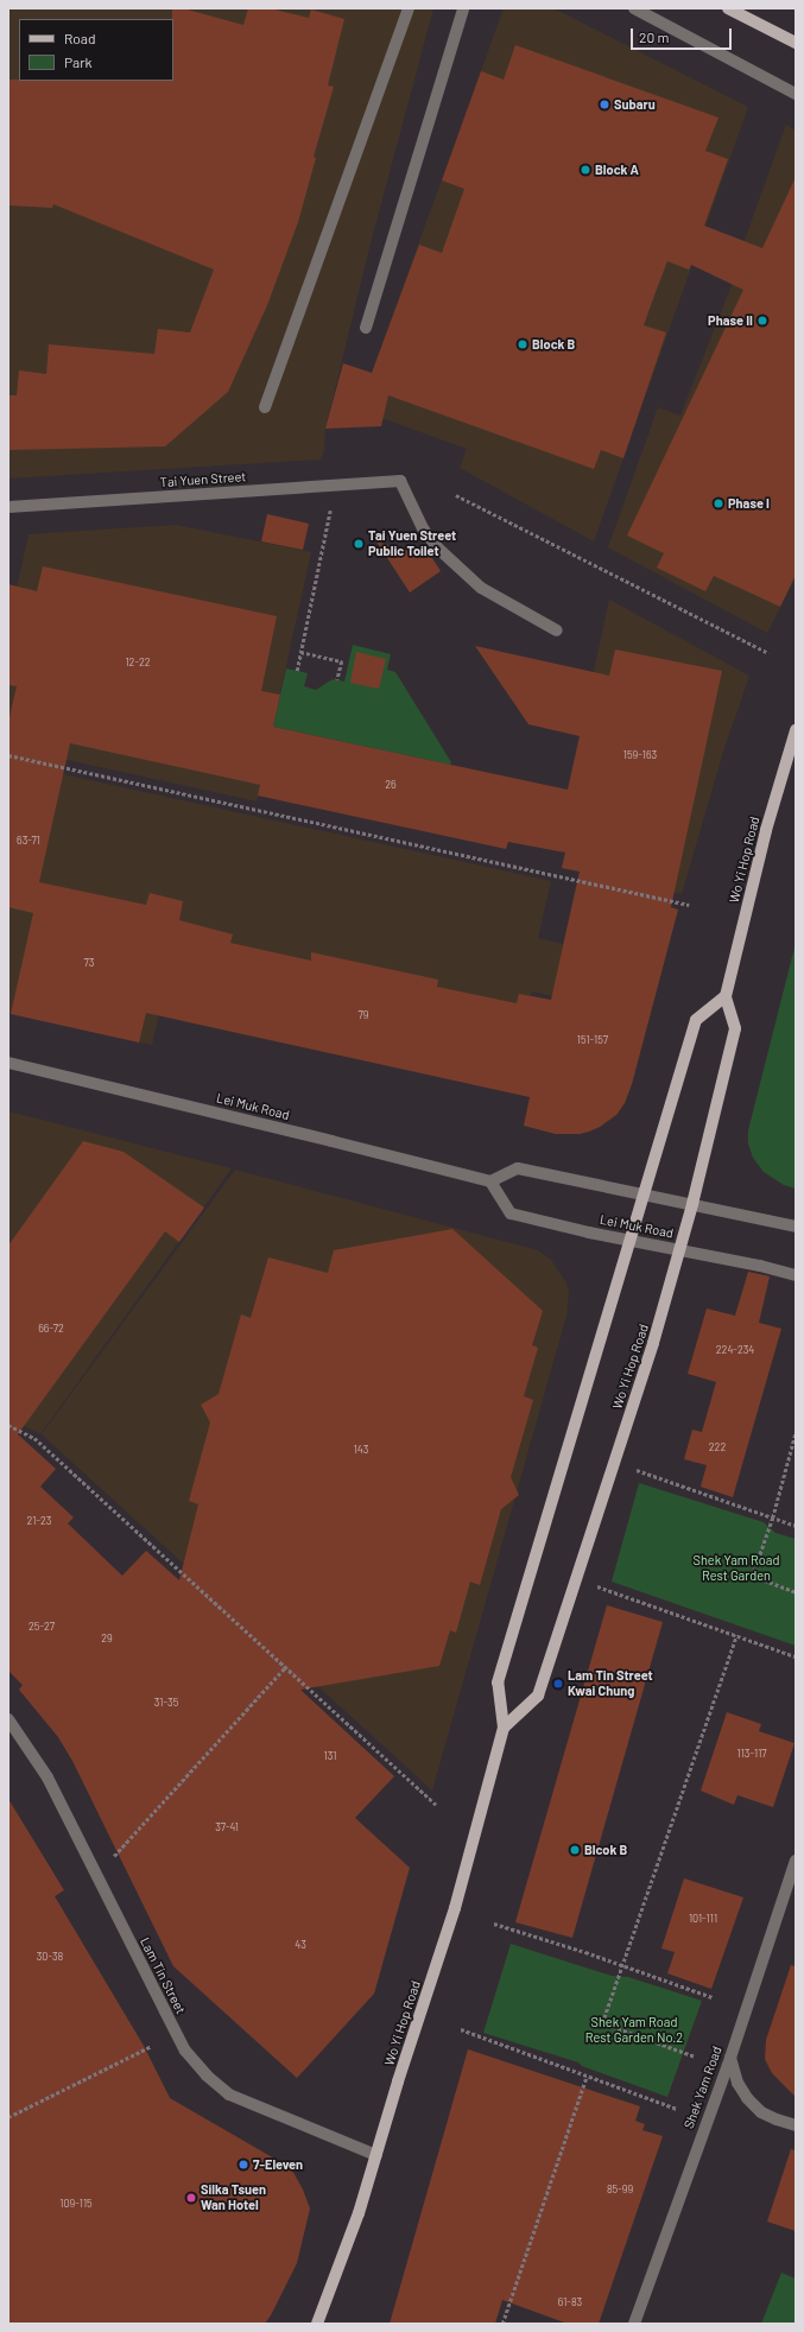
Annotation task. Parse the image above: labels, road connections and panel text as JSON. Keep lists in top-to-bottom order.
{
  "streets": {
    "main road": ["Wo Yi Hop Road"],
    "street": [
      "Tai Yuen Street",
      "Lei Muk Road",
      "Lam Tin Street",
      "Shek Yam Road"
    ]
  },
  "crossings": [
    ["Wo Yi Hop Road", "Lei Muk Road"],
    ["Wo Yi Hop Road", "Lam Tin Street"]
  ],
  "parks": ["Shek Yam Road Rest Garden", "Shek Yam Road Rest Garden No.2"],
  "places": [
    "Subaru",
    "Block A",
    "Phase II",
    "Block B",
    "Phase I",
    "Tai Yuen Street Public Toilet",
    "Lam Tin Street Kwai Chung",
    "Blcok B",
    "7-Eleven",
    "Silka Tsuen Wan Hotel"
  ],
  "house_numbers": [
    "12-22",
    "159-163",
    "26",
    "63-71",
    "73",
    "79",
    "151-157",
    "66-72",
    "224-234",
    "222",
    "143",
    "21-23",
    "25-27",
    "29",
    "31-35",
    "113-117",
    "131",
    "37-41",
    "101-111",
    "43",
    "30-38",
    "85-99",
    "109-115",
    "61-83"
  ],
  "legend": ["Road", "Park"],
  "scale_bar": "20 m"
}
